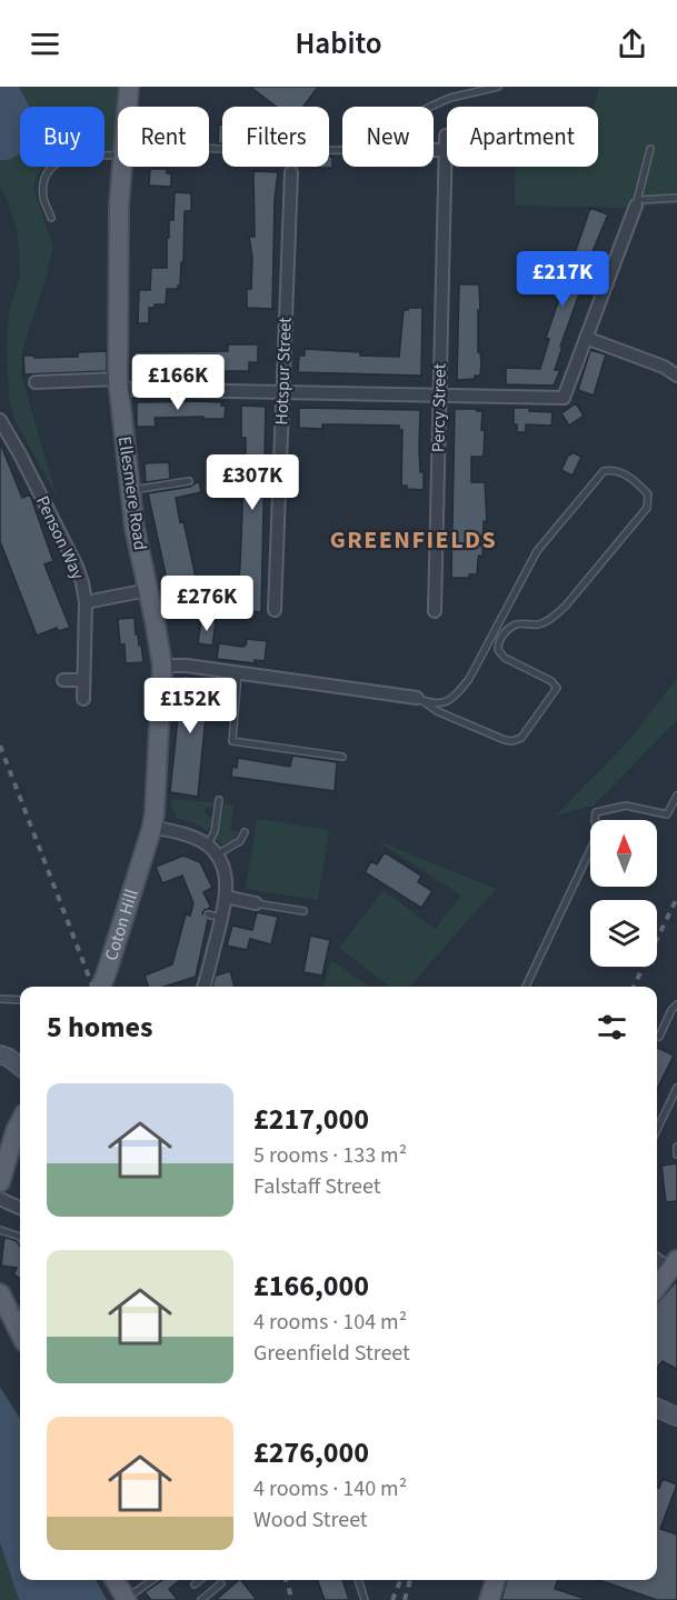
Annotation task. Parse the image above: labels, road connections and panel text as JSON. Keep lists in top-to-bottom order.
{
  "streets": {
    "main road": ["Ellesmere Road", "Coton Hill"],
    "street": ["Hotspur Street", "Percy Street", "Penson Way"]
  },
  "crossings": [
    ["Ellesmere Road", "Penson Way"],
    ["Ellesmere Road", "Coton Hill"]
  ],
  "districts": ["GREENFIELDS"],
  "north": "top",
  "page": {
    "header": "Habito",
    "chip": [
      "Buy",
      "Rent",
      "Filters",
      "New",
      "Apartment"
    ],
    "price": [
      "£217K",
      "£166K",
      "£307K",
      "£276K",
      "£152K"
    ],
    "heading": "5 homes",
    "list": [
      {
        "name": "£217,000",
        "note": "5 rooms · 133 m² · Falstaff Street"
      },
      {
        "name": "£166,000",
        "note": "4 rooms · 104 m² · Greenfield Street"
      },
      {
        "name": "£276,000",
        "note": "4 rooms · 140 m² · Wood Street"
      }
    ]
  }
}
